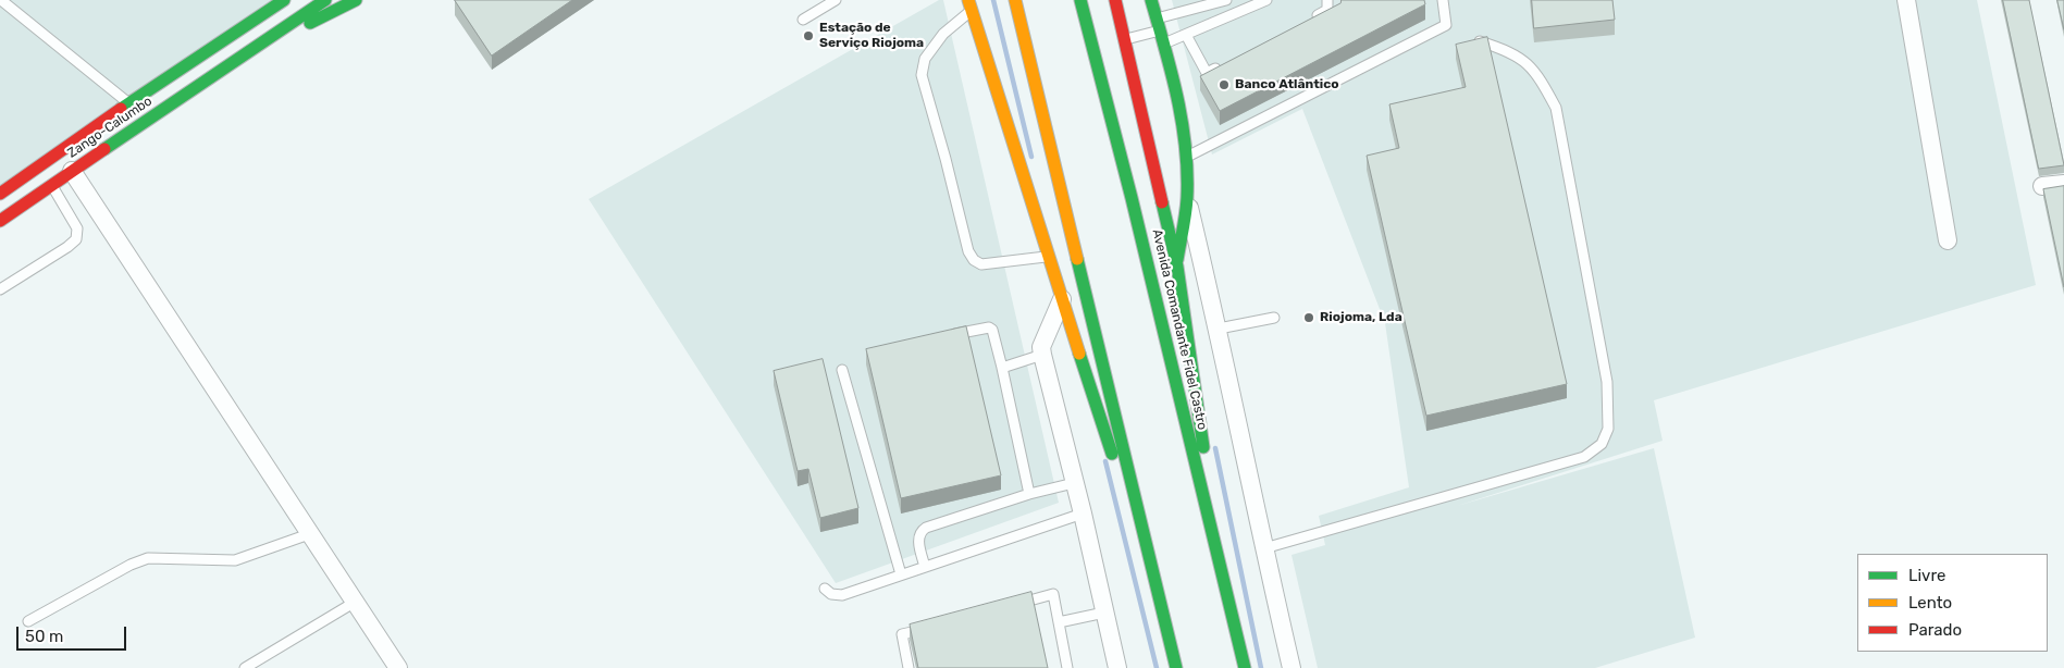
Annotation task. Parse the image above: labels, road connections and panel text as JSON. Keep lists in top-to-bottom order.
{
  "streets": {
    "main road": ["Zango-Calumbo", "Avenida Comandante Fidel Castro"]
  },
  "places": ["Estação de Serviço Riojoma", "Banco Atlântico", "Riojoma, Lda"],
  "legend": ["Livre", "Lento", "Parado"],
  "scale_bar": "50 m"
}
